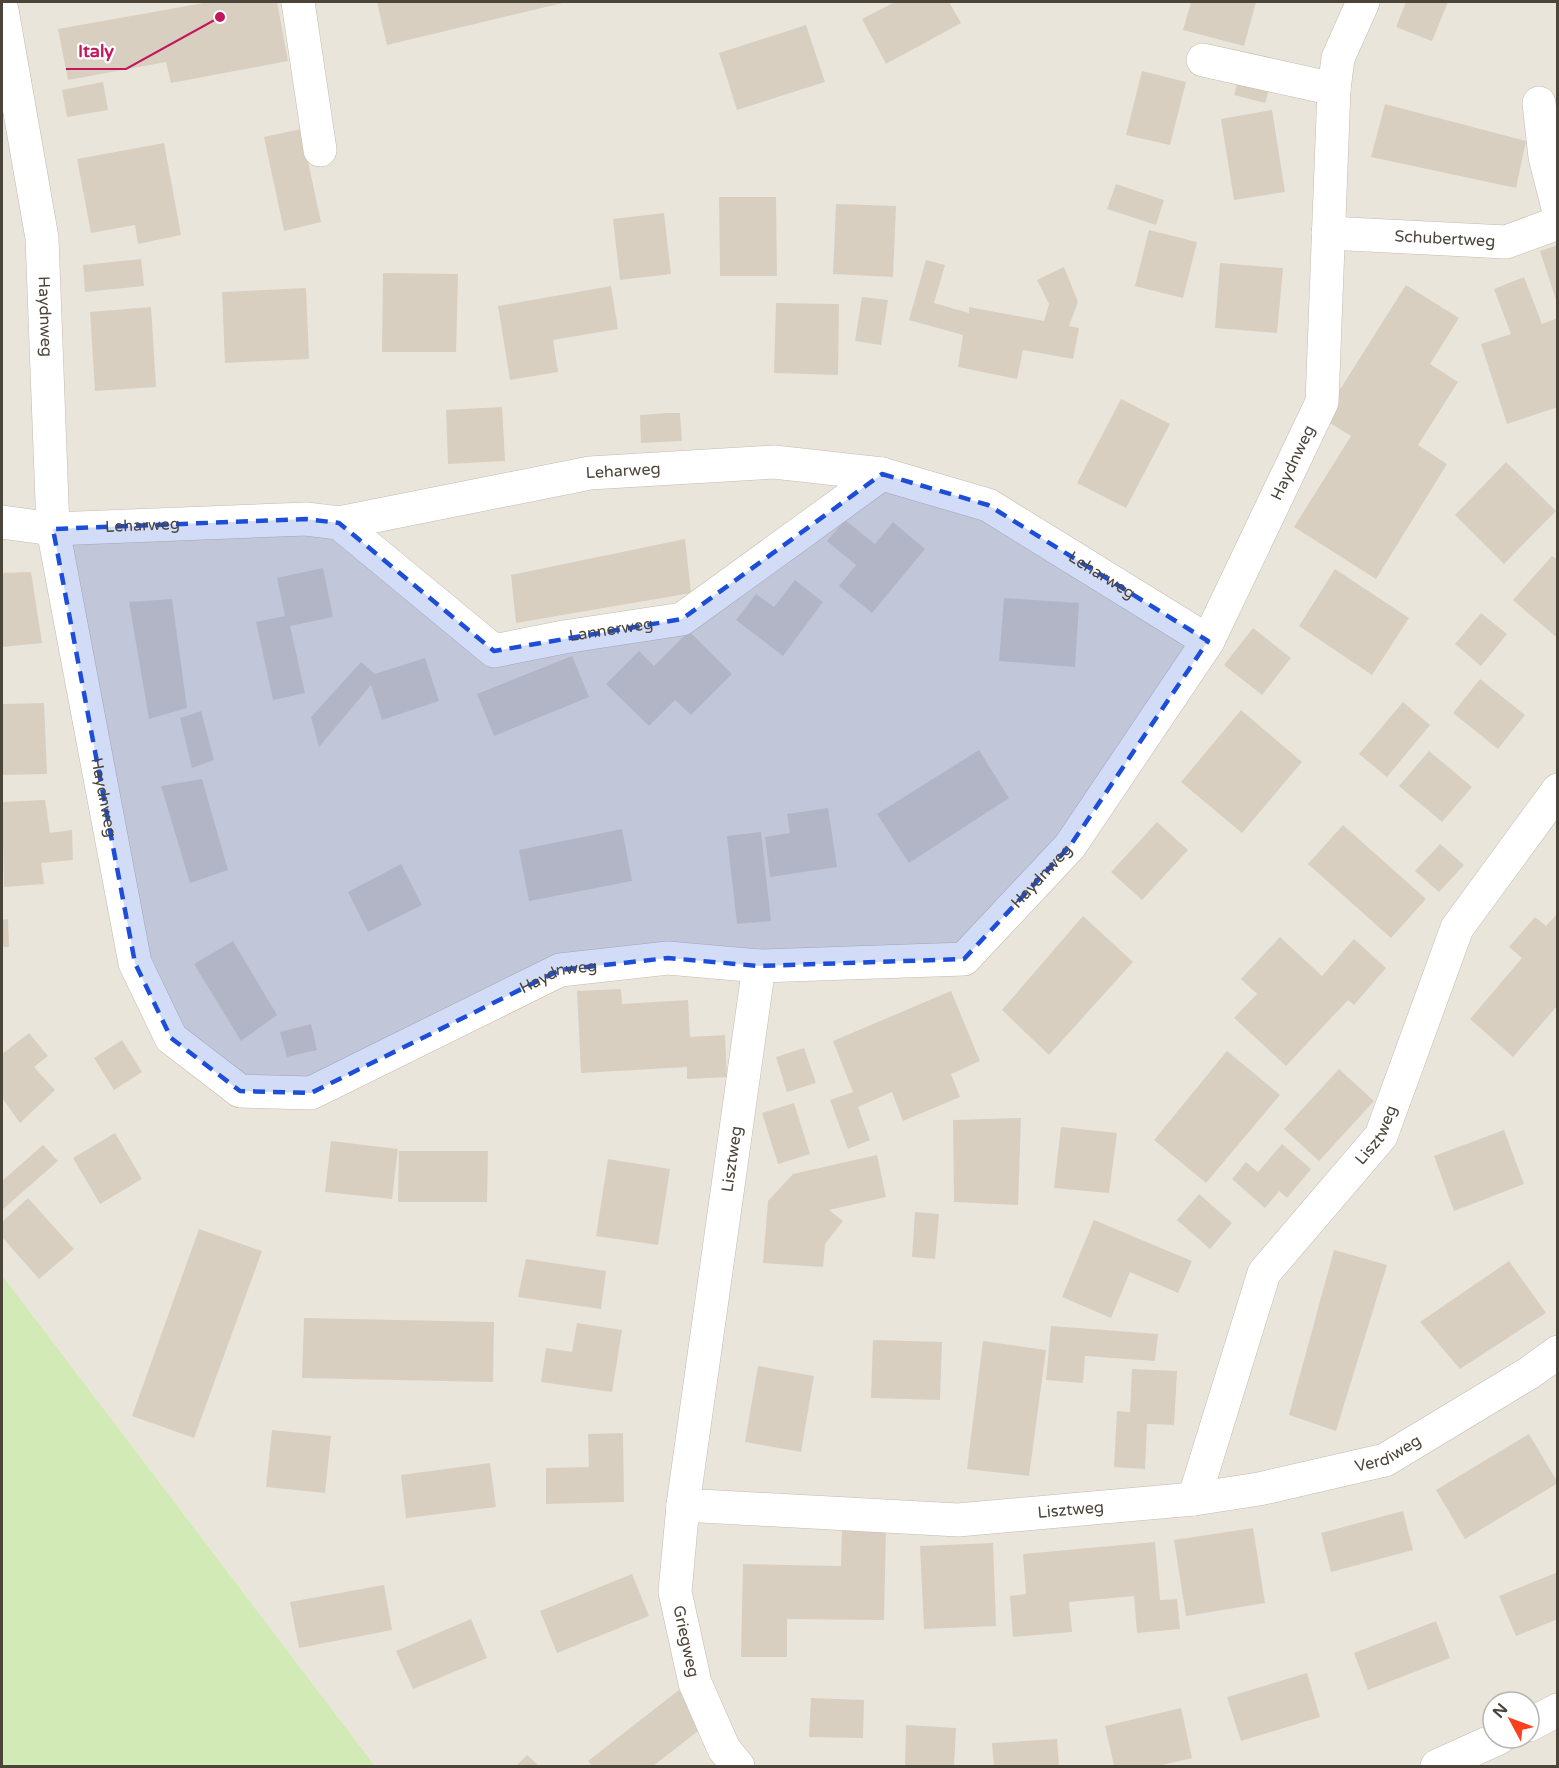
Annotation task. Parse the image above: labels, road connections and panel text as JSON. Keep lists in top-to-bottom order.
{
  "streets": {
    "street": [
      "Schubertweg",
      "Haydnweg",
      "Leharweg",
      "Lannerweg",
      "Lisztweg",
      "Verdiweg",
      "Griegweg"
    ]
  },
  "crossings": [
    ["Schubertweg", "Haydnweg"],
    ["Haydnweg", "Leharweg"],
    ["Haydnweg", "Lisztweg"],
    ["Leharweg", "Lannerweg"],
    ["Lisztweg", "Verdiweg"],
    ["Lisztweg", "Griegweg"]
  ],
  "places": ["Italy"],
  "north": "top left"
}
